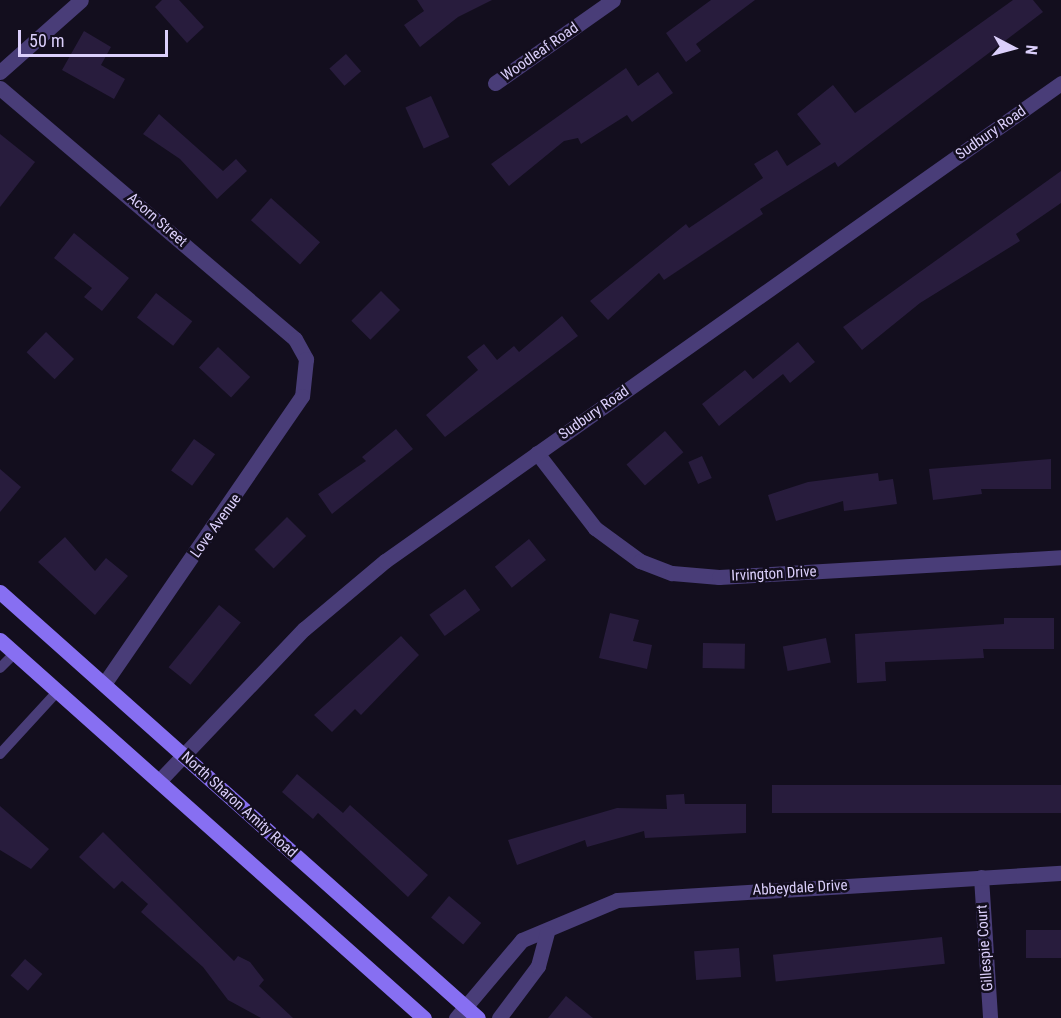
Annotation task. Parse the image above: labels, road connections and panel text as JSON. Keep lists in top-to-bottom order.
{
  "streets": {
    "main road": ["North Sharon Amity Road"],
    "street": [
      "Woodleaf Road",
      "Sudbury Road",
      "Acorn Street",
      "Love Avenue",
      "Irvington Drive",
      "Abbeydale Drive",
      "Gillespie Court"
    ]
  },
  "crossings": [
    ["Sudbury Road", "Irvington Drive"],
    ["Sudbury Road", "North Sharon Amity Road"],
    ["Acorn Street", "Love Avenue"],
    ["Love Avenue", "North Sharon Amity Road"],
    ["North Sharon Amity Road", "Abbeydale Drive"],
    ["Abbeydale Drive", "Gillespie Court"]
  ],
  "scale_bar": "50 m",
  "north": "right"
}
